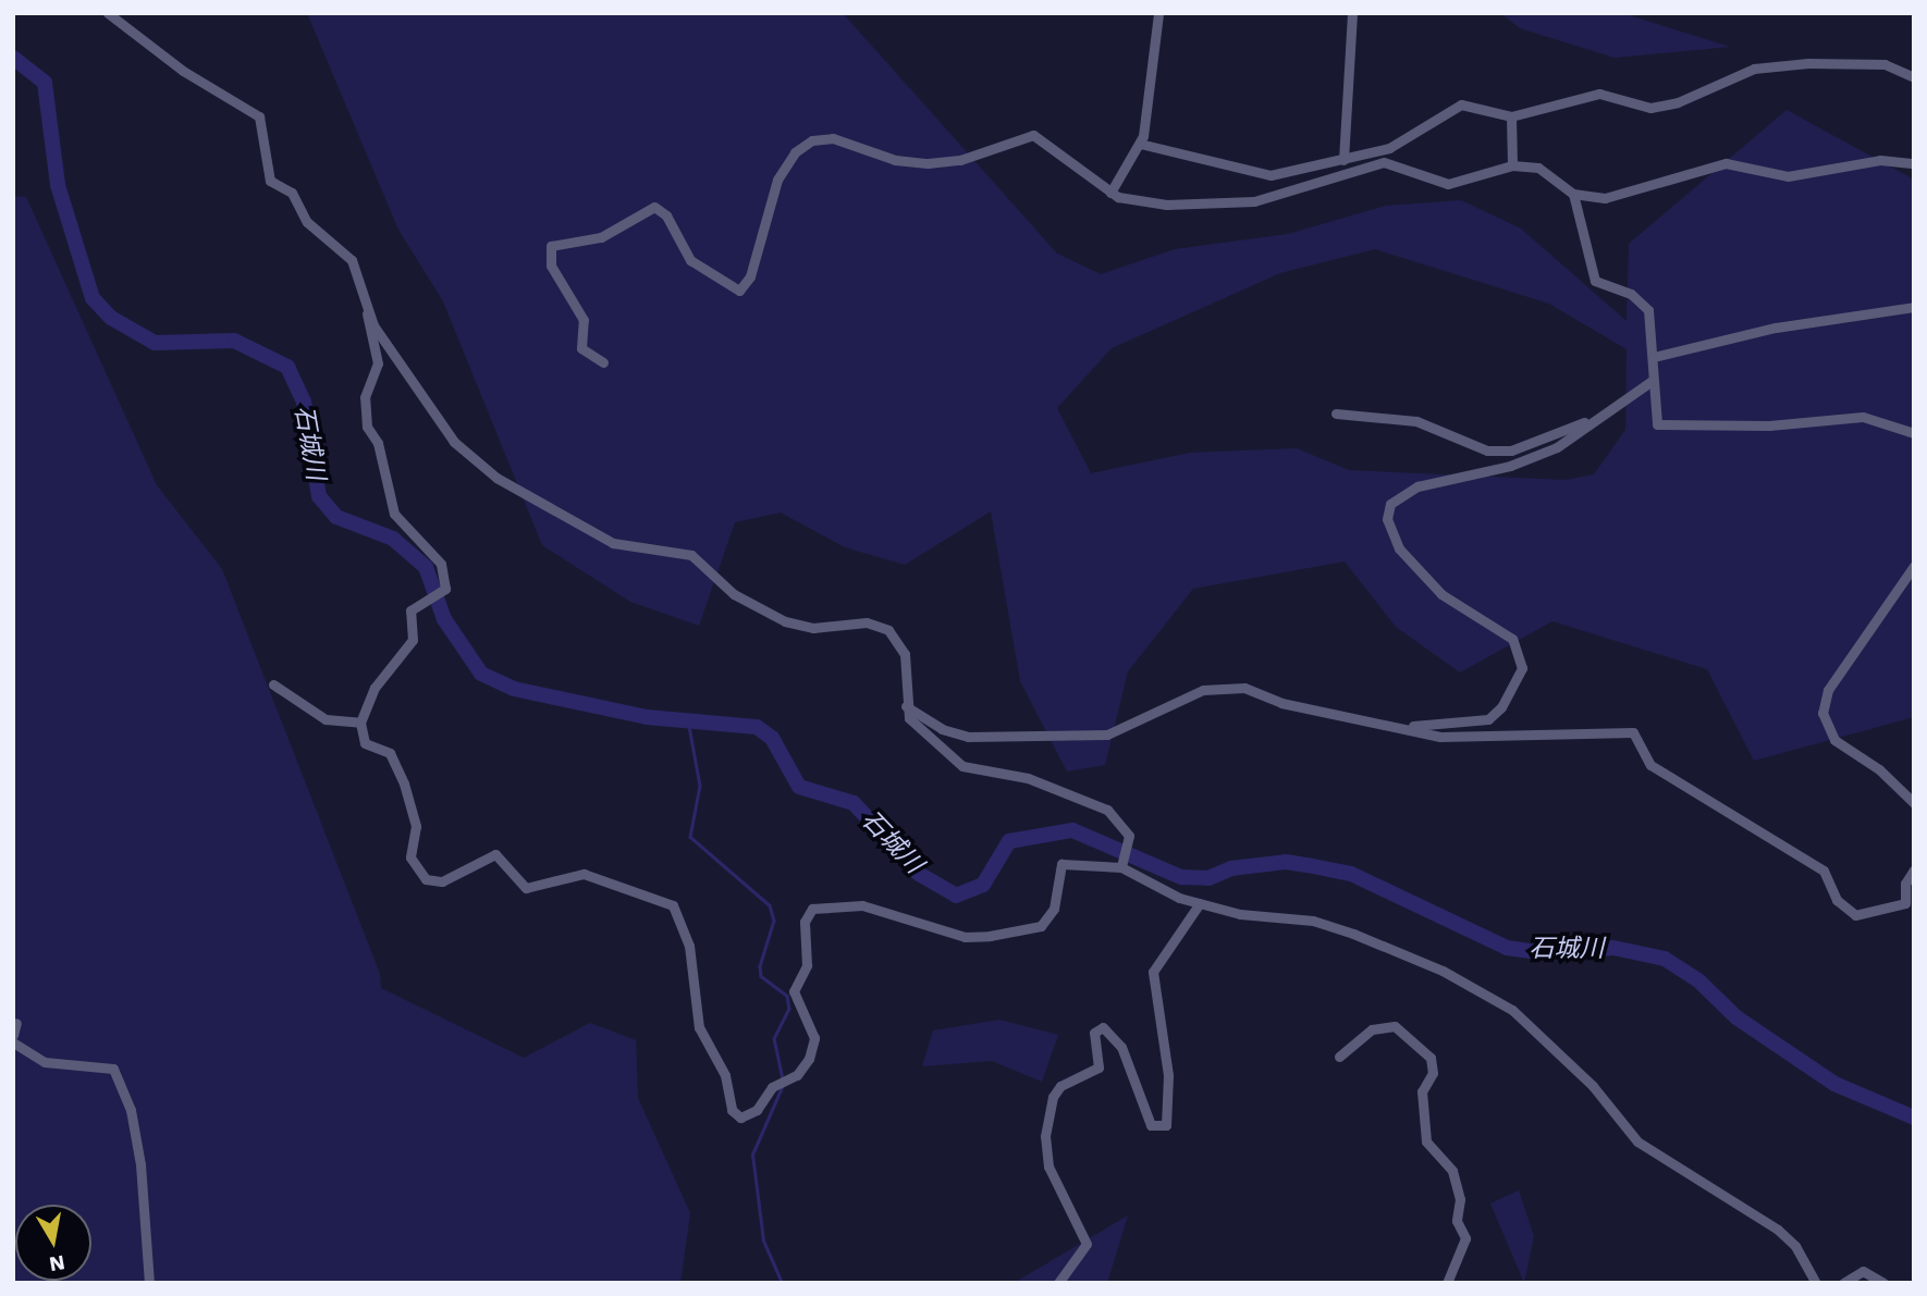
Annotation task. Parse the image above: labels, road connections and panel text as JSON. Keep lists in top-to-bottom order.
{
  "water": ["石城川"],
  "north": "bottom"
}
